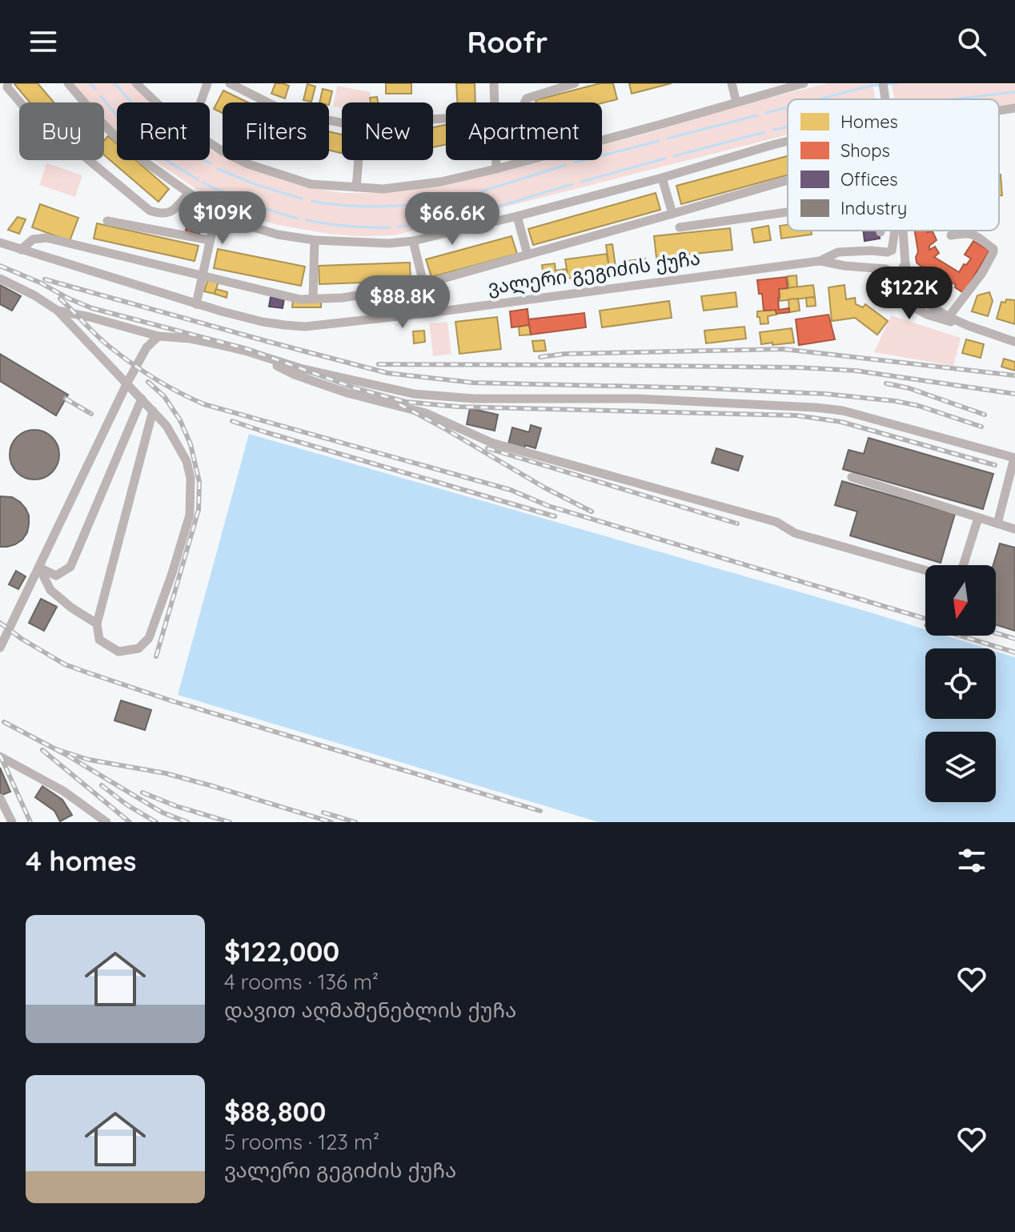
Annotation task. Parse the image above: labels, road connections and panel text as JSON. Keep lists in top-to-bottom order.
{
  "streets": {
    "street": ["ვალერი გეგიძის ქუჩა"]
  },
  "legend": [
    "Homes",
    "Shops",
    "Offices",
    "Industry"
  ],
  "north": "bottom",
  "page": {
    "header": "Roofr",
    "chip": [
      "Buy",
      "Rent",
      "Filters",
      "New",
      "Apartment"
    ],
    "price": [
      "$109K",
      "$66.6K",
      "$122K",
      "$88.8K"
    ],
    "heading": "4 homes",
    "list": [
      {
        "name": "$122,000",
        "note": "4 rooms · 136 m² · დავით აღმაშენებლის ქუჩა"
      },
      {
        "name": "$88,800",
        "note": "5 rooms · 123 m² · ვალერი გეგიძის ქუჩა"
      }
    ]
  }
}
